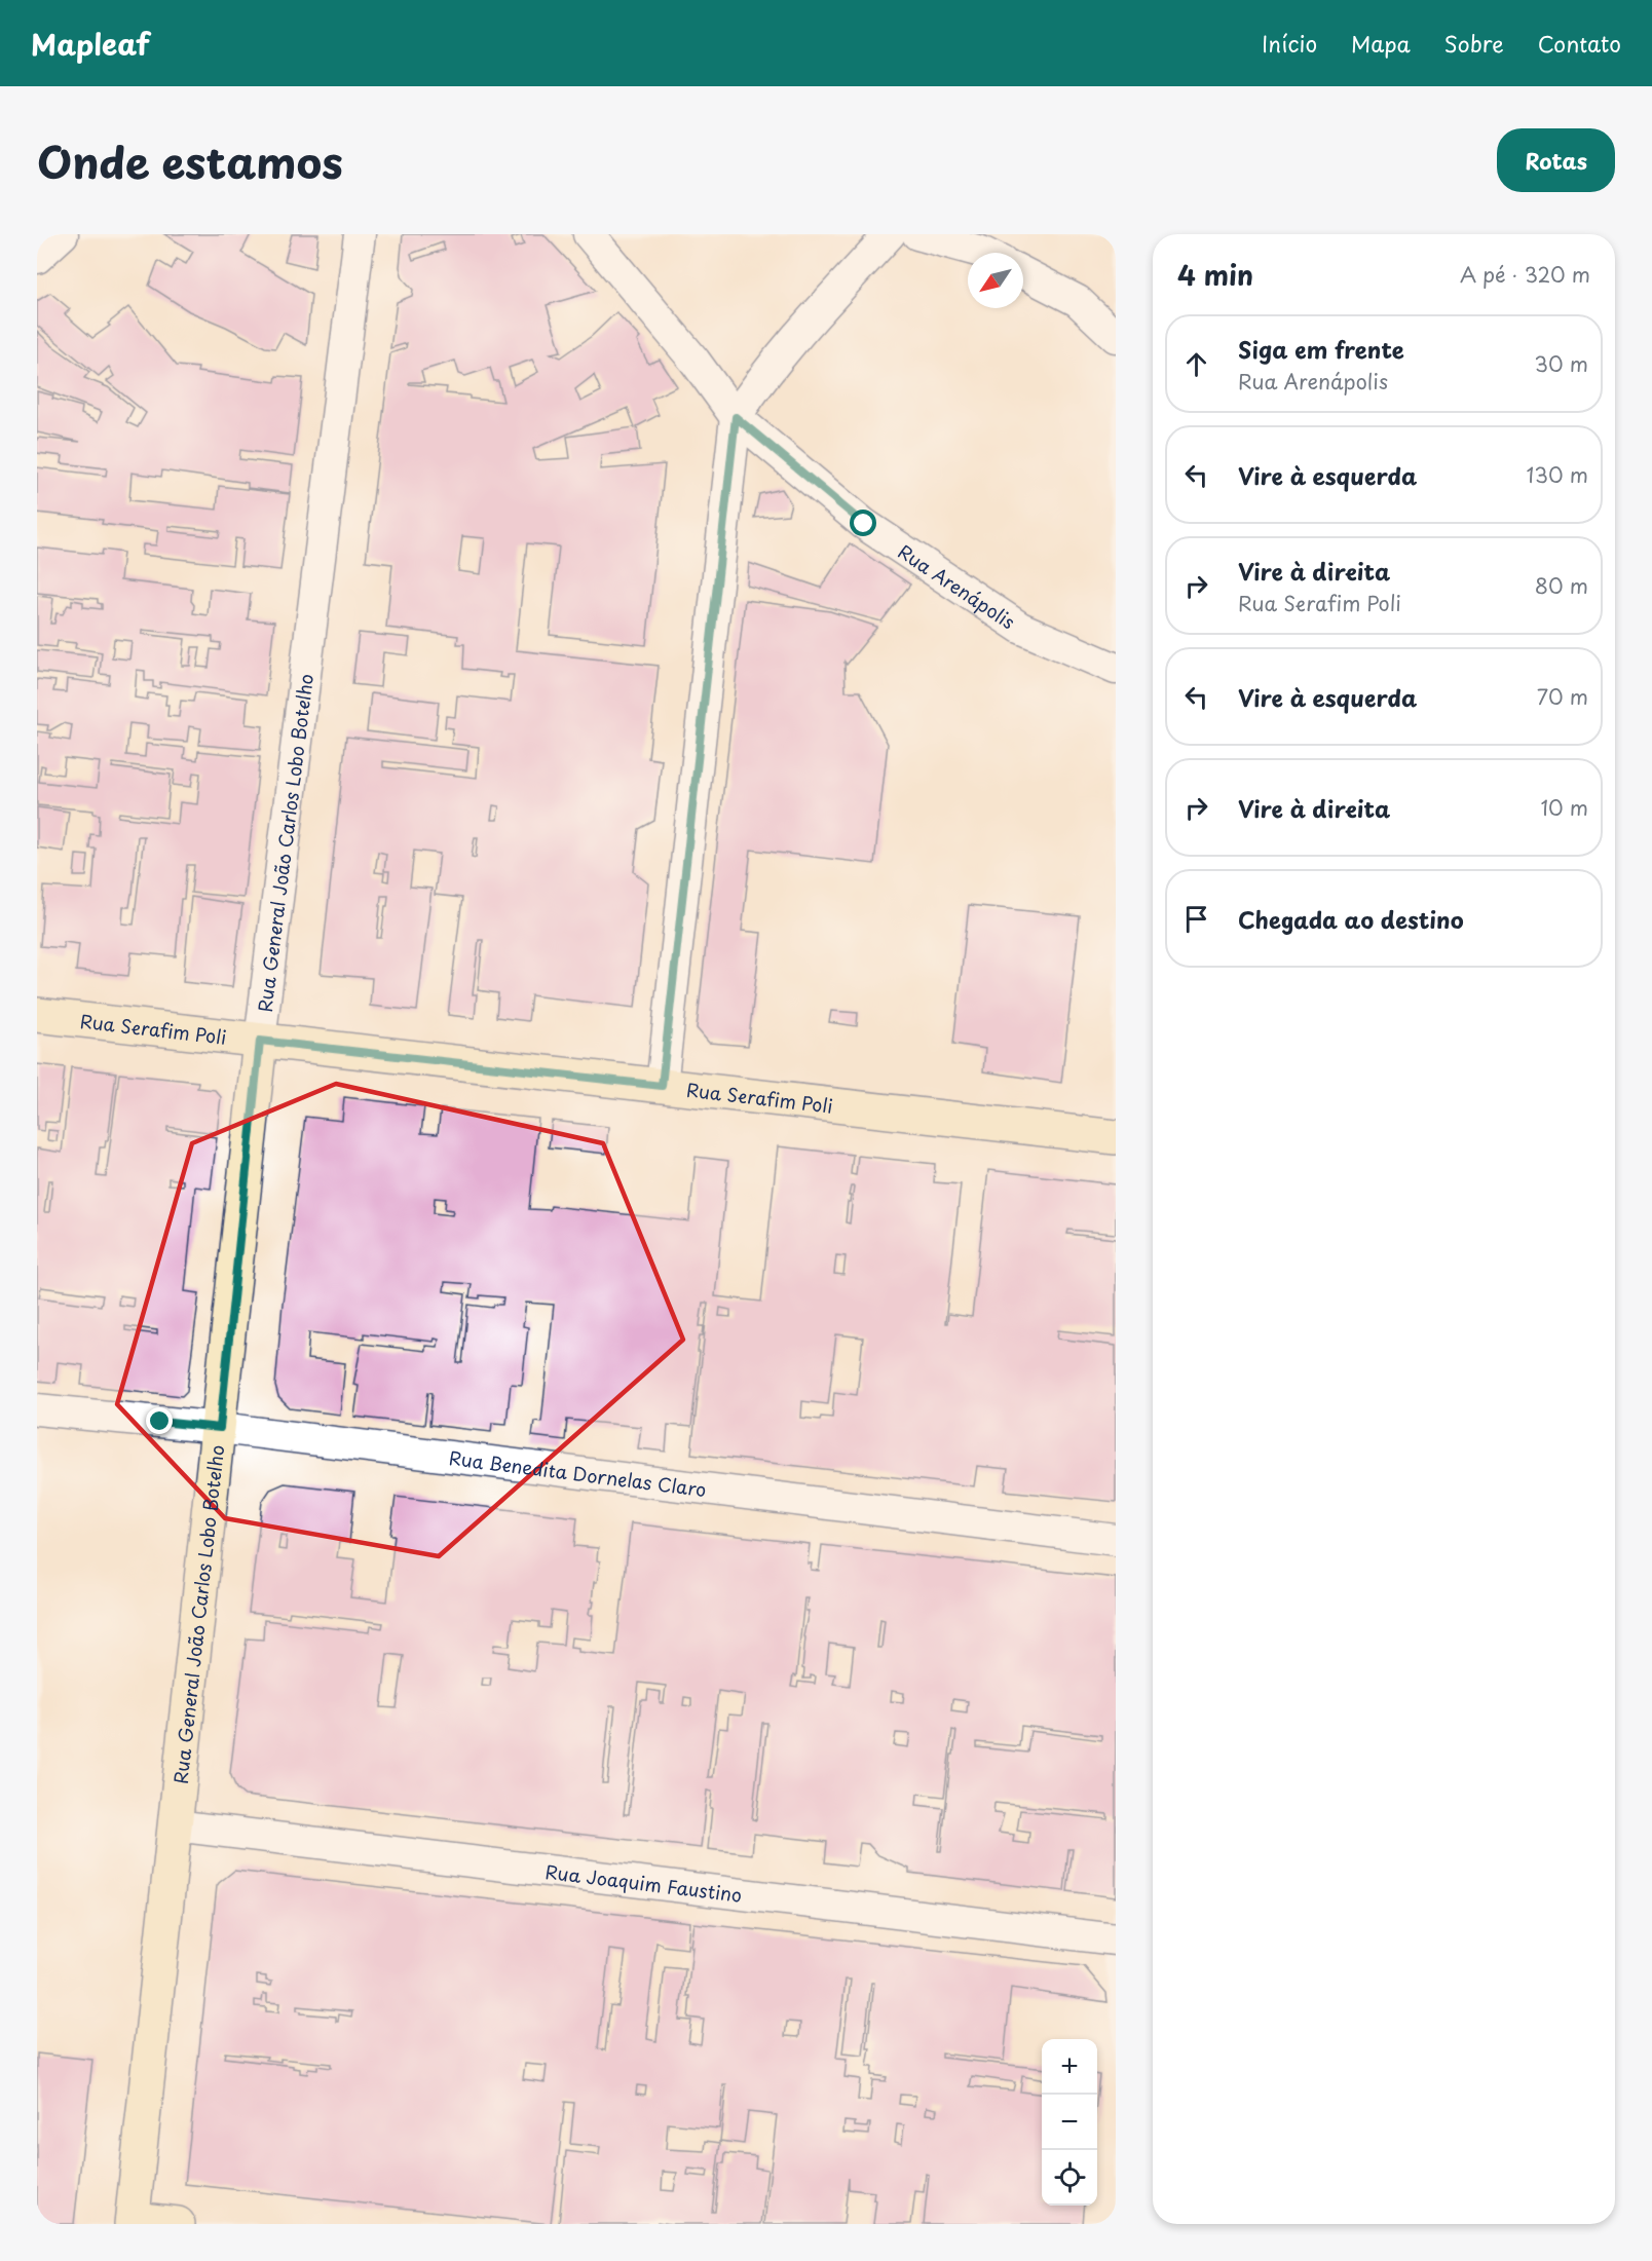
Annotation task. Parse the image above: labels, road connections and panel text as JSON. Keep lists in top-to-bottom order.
{
  "streets": {
    "street": [
      "Rua Arenápolis",
      "Rua General João Carlos Lobo Botelho",
      "Rua Serafim Poli",
      "Rua Benedita Dornelas Claro",
      "Rua Joaquim Faustino"
    ]
  },
  "crossings": [
    ["Rua General João Carlos Lobo Botelho", "Rua Serafim Poli"],
    ["Rua General João Carlos Lobo Botelho", "Rua Benedita Dornelas Claro"],
    ["Rua General João Carlos Lobo Botelho", "Rua Joaquim Faustino"]
  ],
  "north": "bottom left",
  "page": {
    "header": "Mapleaf",
    "nav": [
      "Início",
      "Mapa",
      "Sobre",
      "Contato"
    ],
    "title": "Onde estamos",
    "buttons": "Rotas",
    "heading": ["4 min", "A pé · 320 m"],
    "list": [
      ["Siga em frente", "Rua Arenápolis", "30 m"],
      ["Vire à esquerda", "130 m"],
      ["Vire à direita", "Rua Serafim Poli", "80 m"],
      ["Vire à esquerda", "70 m"],
      ["Vire à direita", "10 m"],
      "Chegada ao destino"
    ],
    "map_buttons": ["+", "−"]
  }
}
